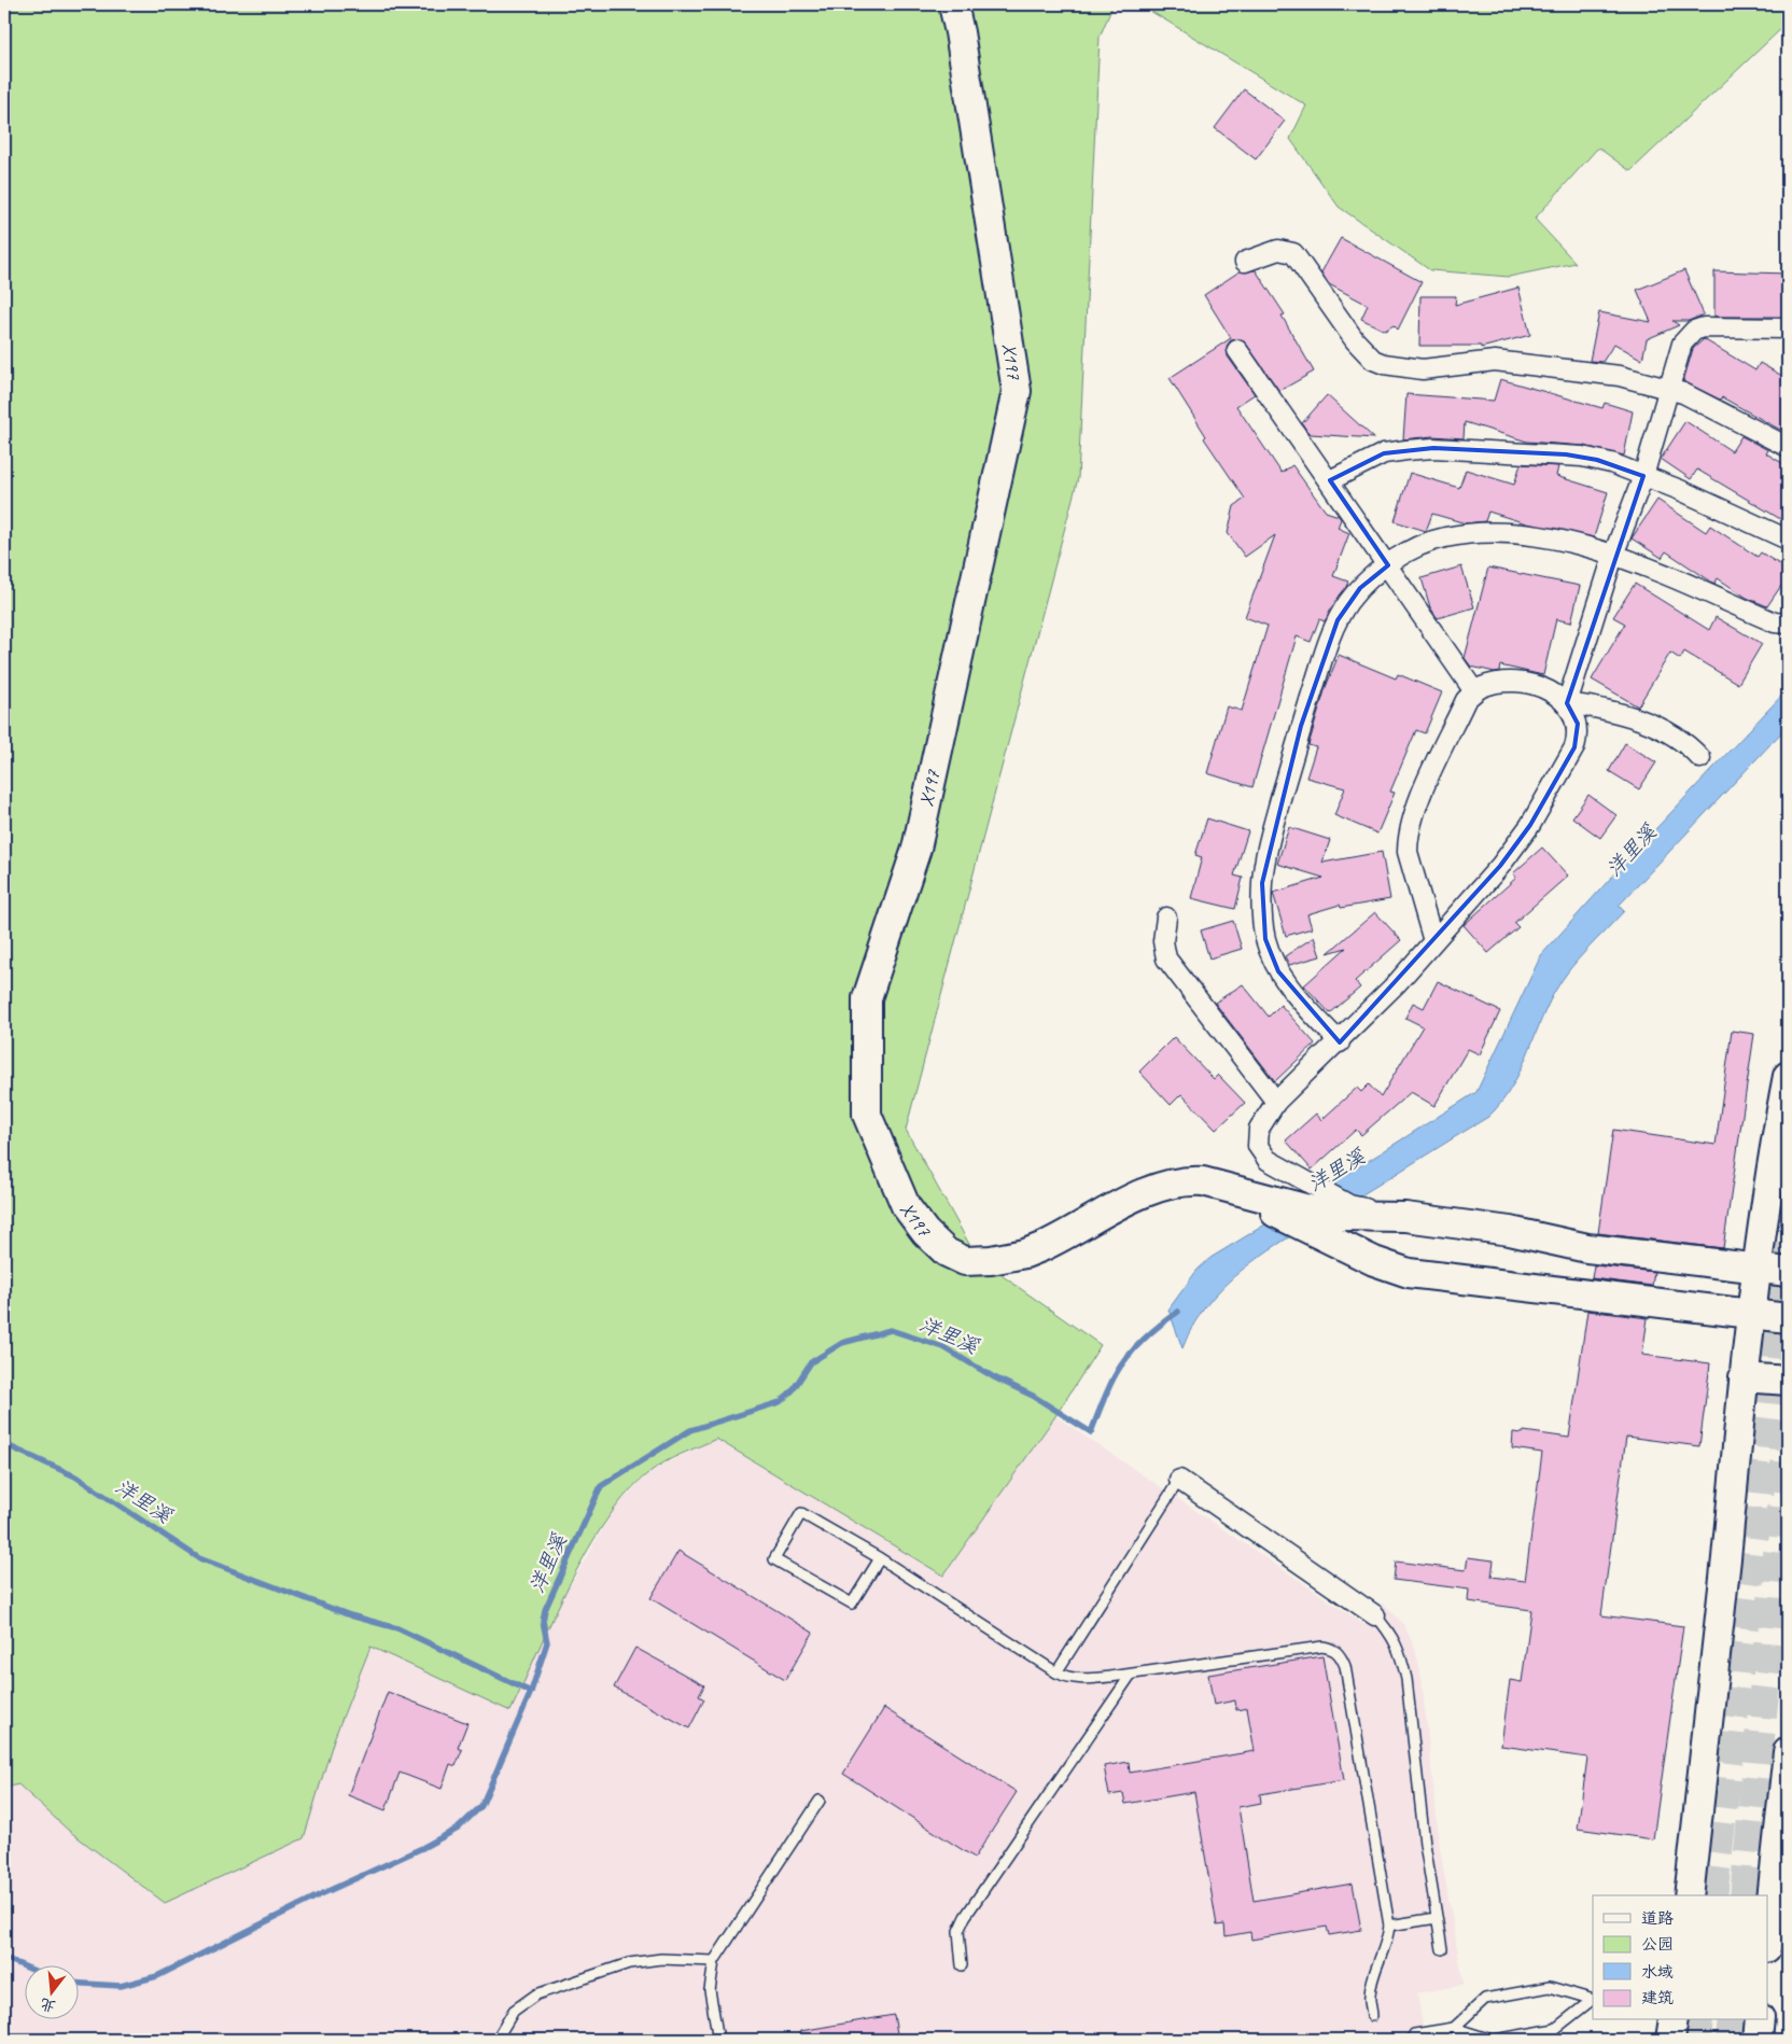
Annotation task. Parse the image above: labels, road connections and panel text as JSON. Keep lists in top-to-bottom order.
{
  "streets": {
    "main road": ["X197"]
  },
  "water": ["洋里溪"],
  "legend": [
    "道路",
    "公园",
    "水域",
    "建筑"
  ],
  "north": "bottom"
}
